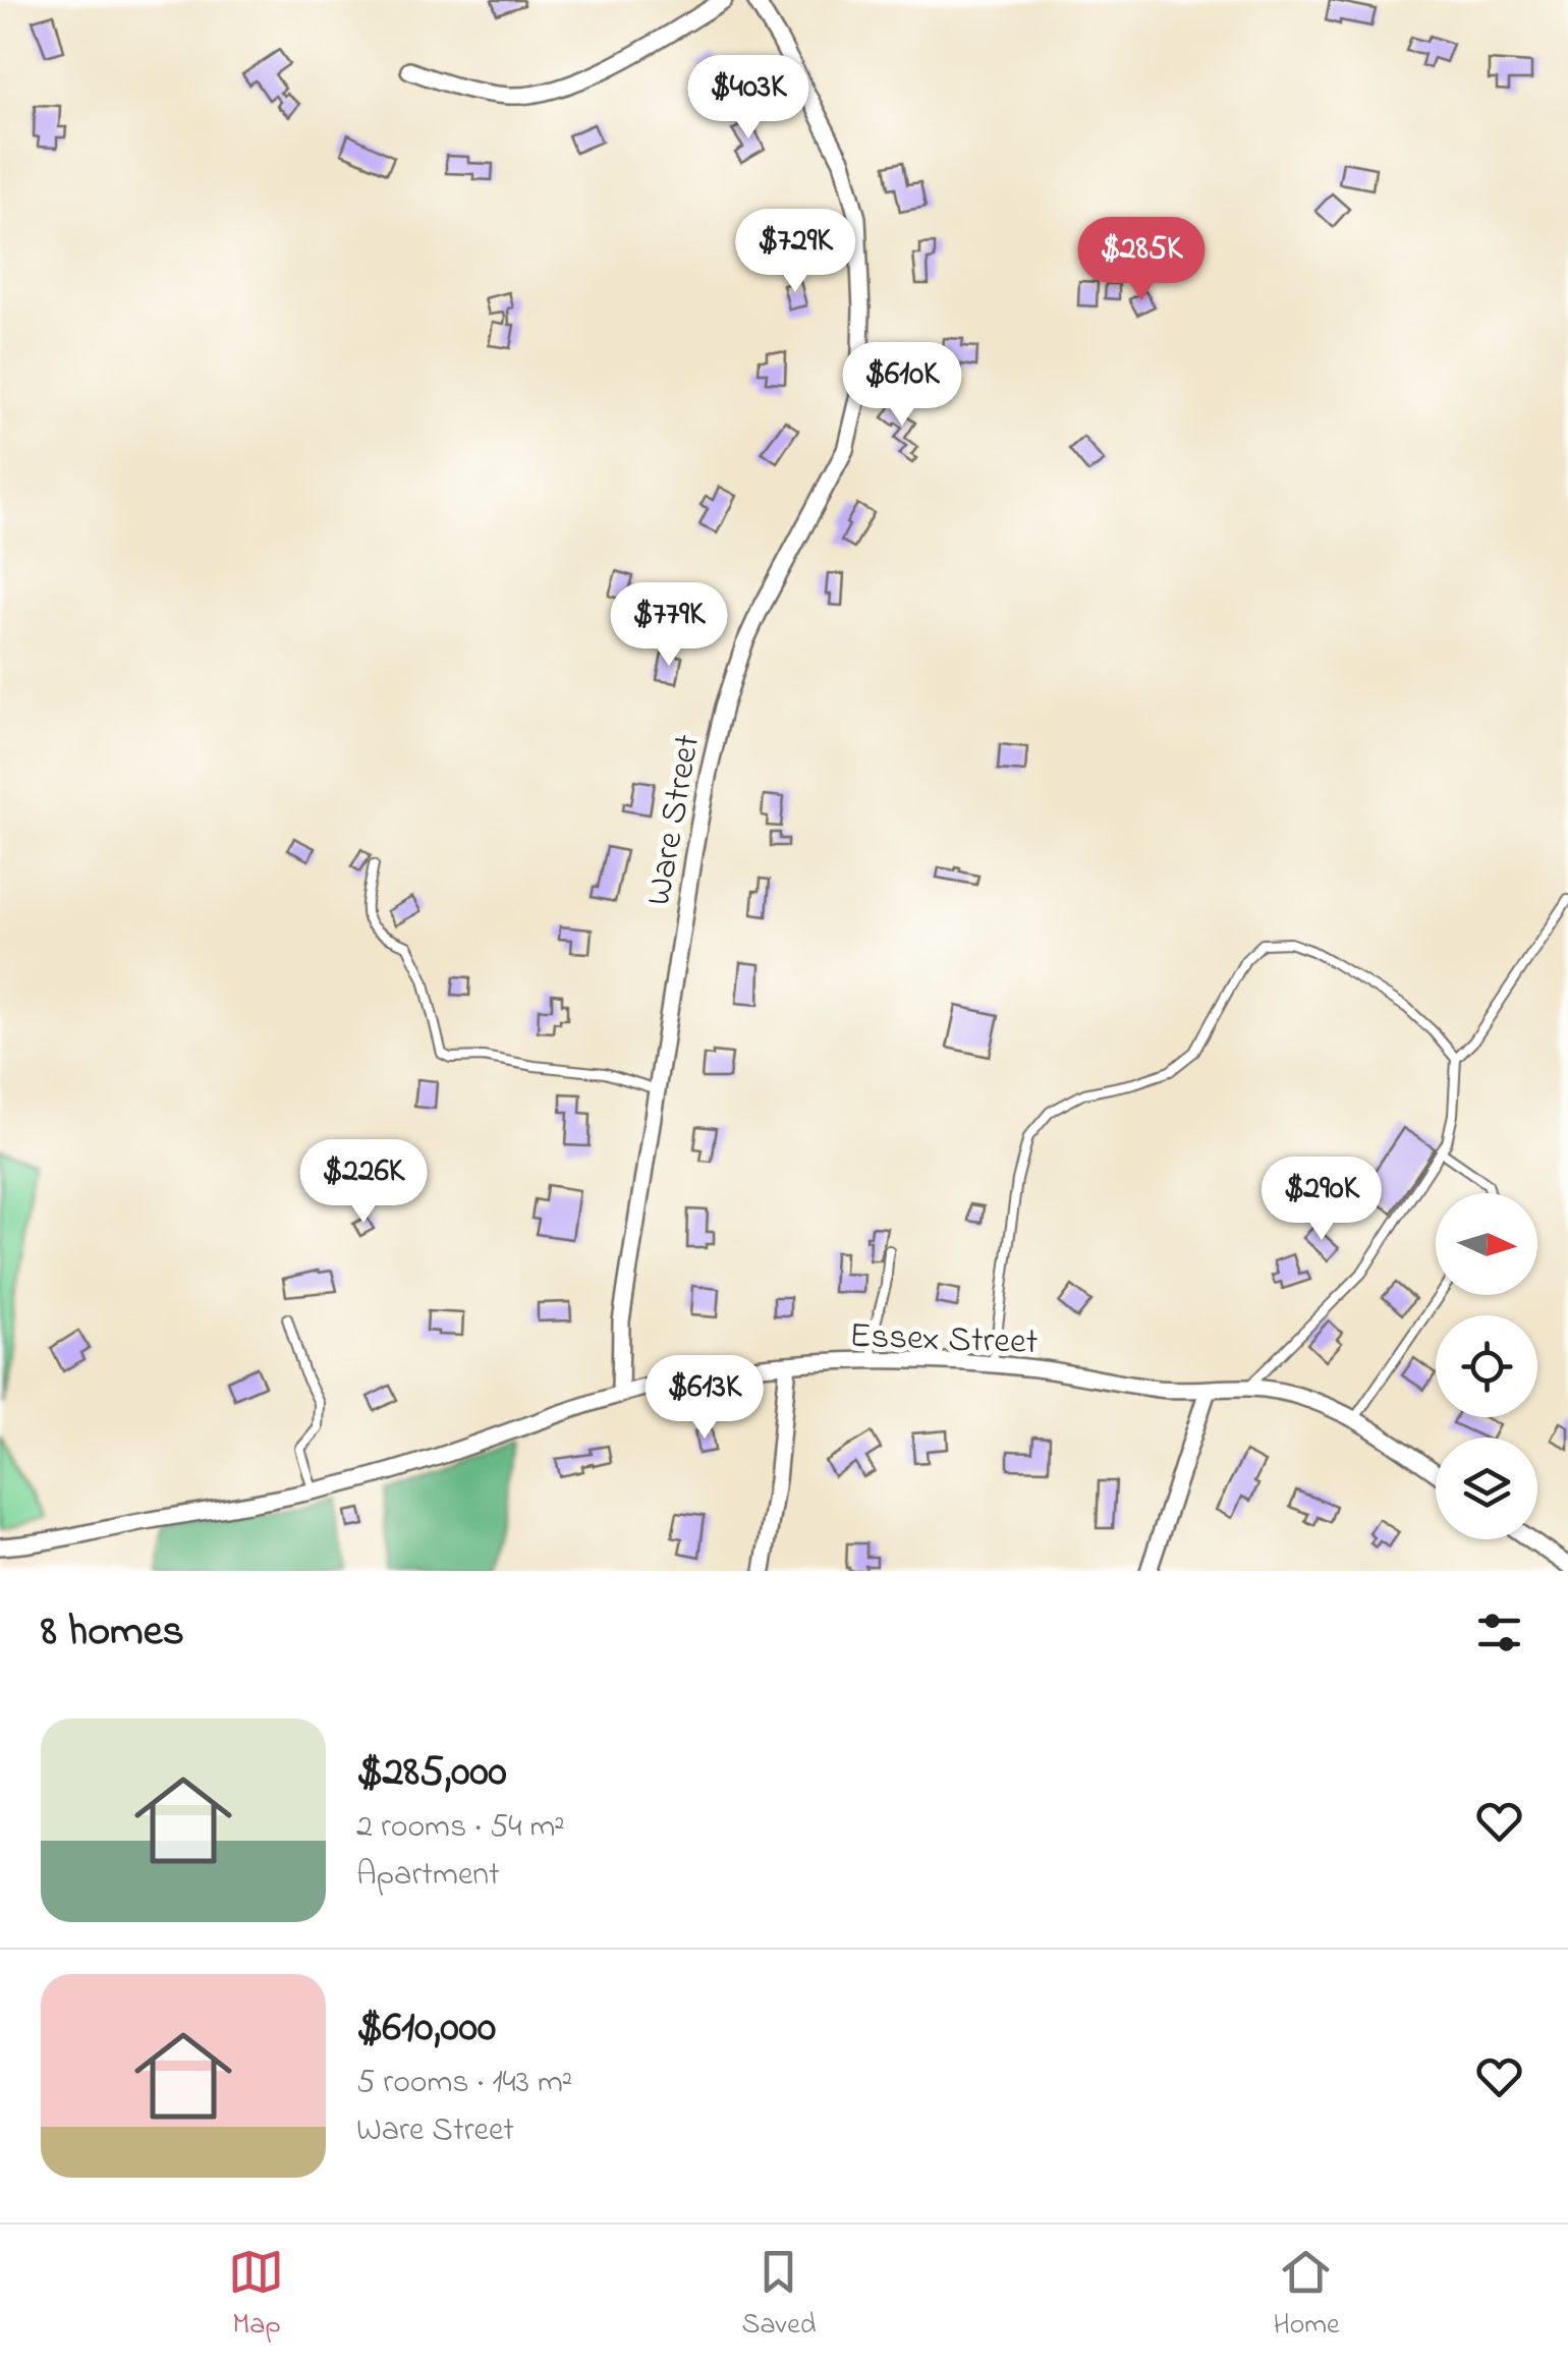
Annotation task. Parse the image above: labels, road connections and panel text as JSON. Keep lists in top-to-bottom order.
{
  "streets": {
    "street": ["Ware Street", "Essex Street"]
  },
  "crossings": [
    ["Ware Street", "Essex Street"]
  ],
  "north": "right",
  "page": {
    "price": [
      "$403K",
      "$729K",
      "$285K",
      "$610K",
      "$779K",
      "$226K",
      "$290K",
      "$613K"
    ],
    "heading": "8 homes",
    "list": [
      {
        "name": "$285,000",
        "note": "2 rooms · 54 m² · Apartment"
      },
      {
        "name": "$610,000",
        "note": "5 rooms · 143 m² · Ware Street"
      }
    ],
    "tabs": ["Map", "Saved", "Home"]
  }
}
